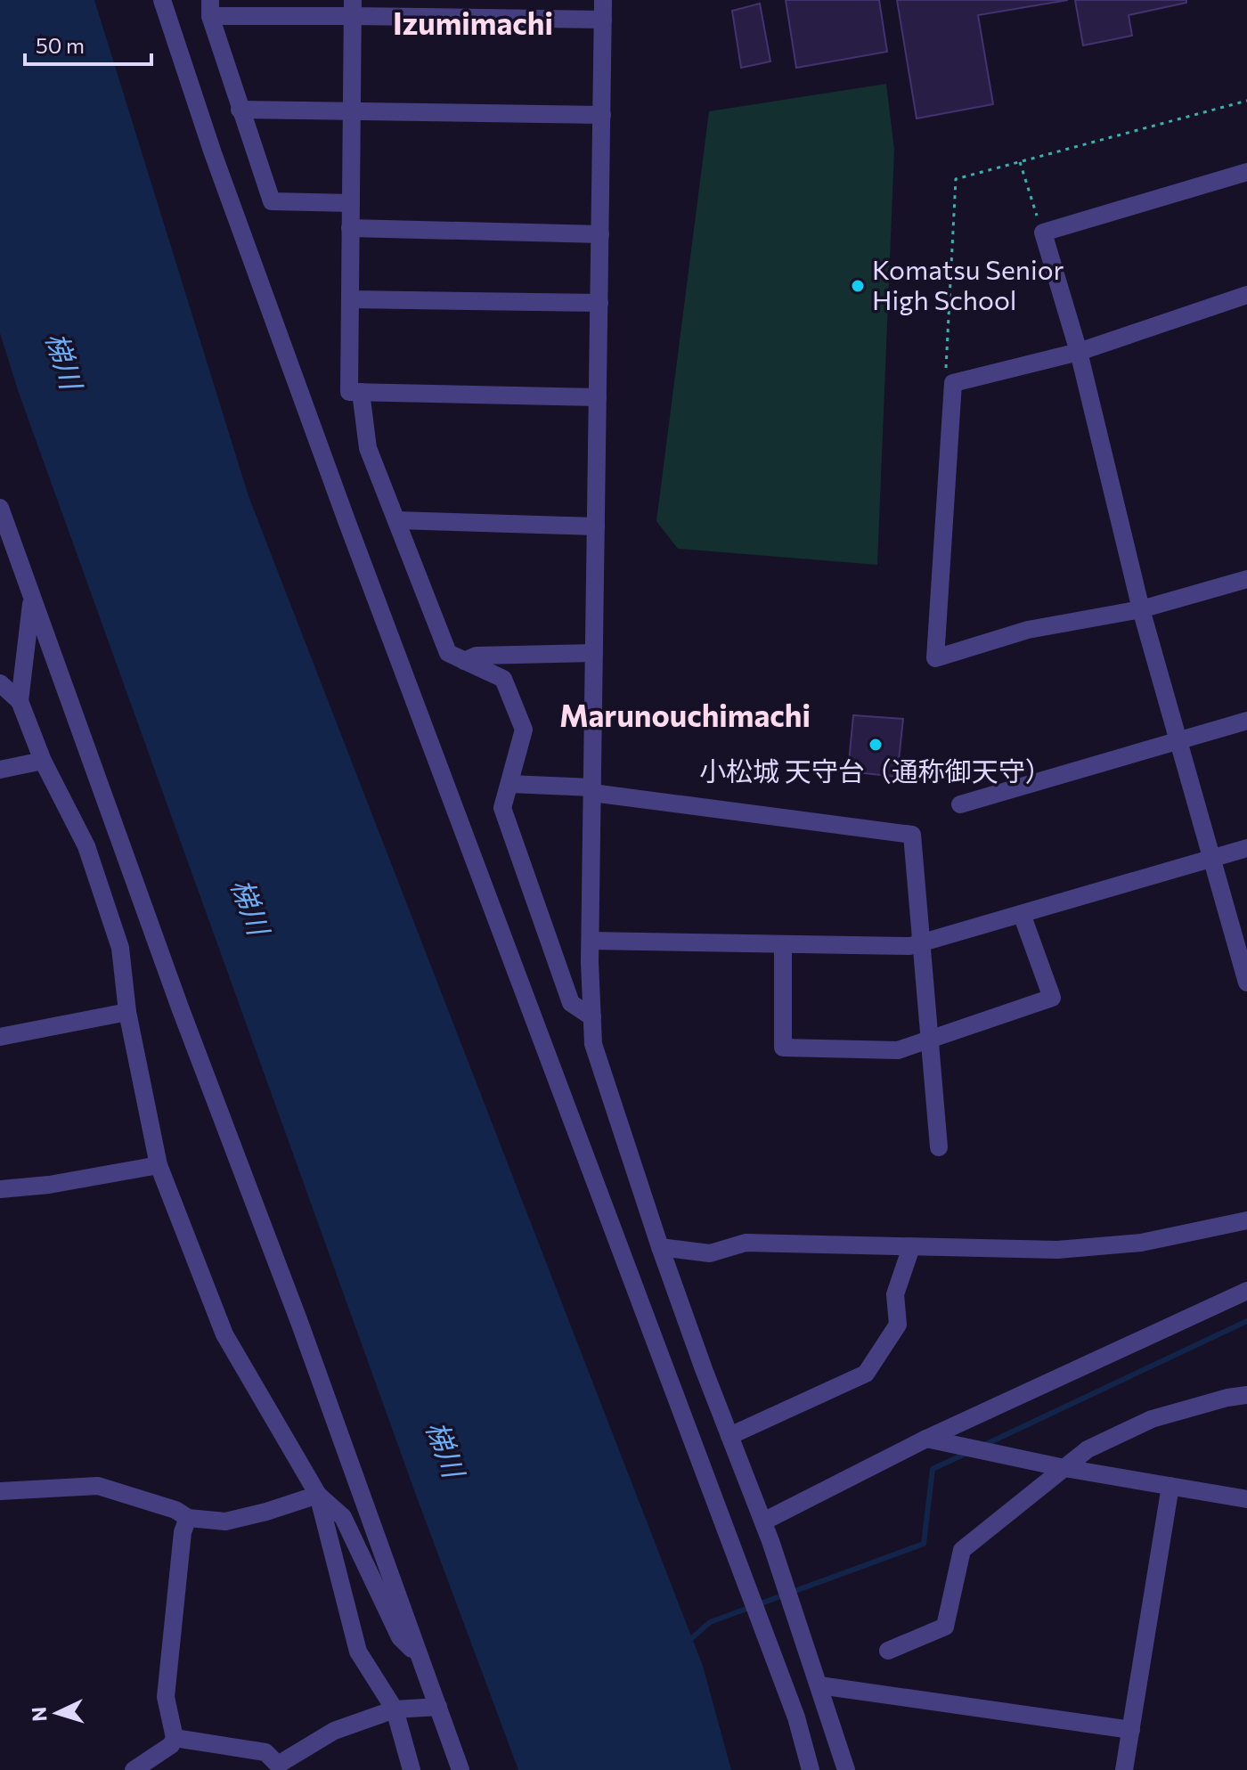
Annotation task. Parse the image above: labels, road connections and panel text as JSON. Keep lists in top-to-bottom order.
{
  "districts": ["Izumimachi", "Marunouchimachi"],
  "water": ["梯川"],
  "places": ["Komatsu Senior High School", "小松城 天守台（通称御天守）"],
  "scale_bar": "50 m",
  "north": "left"
}
